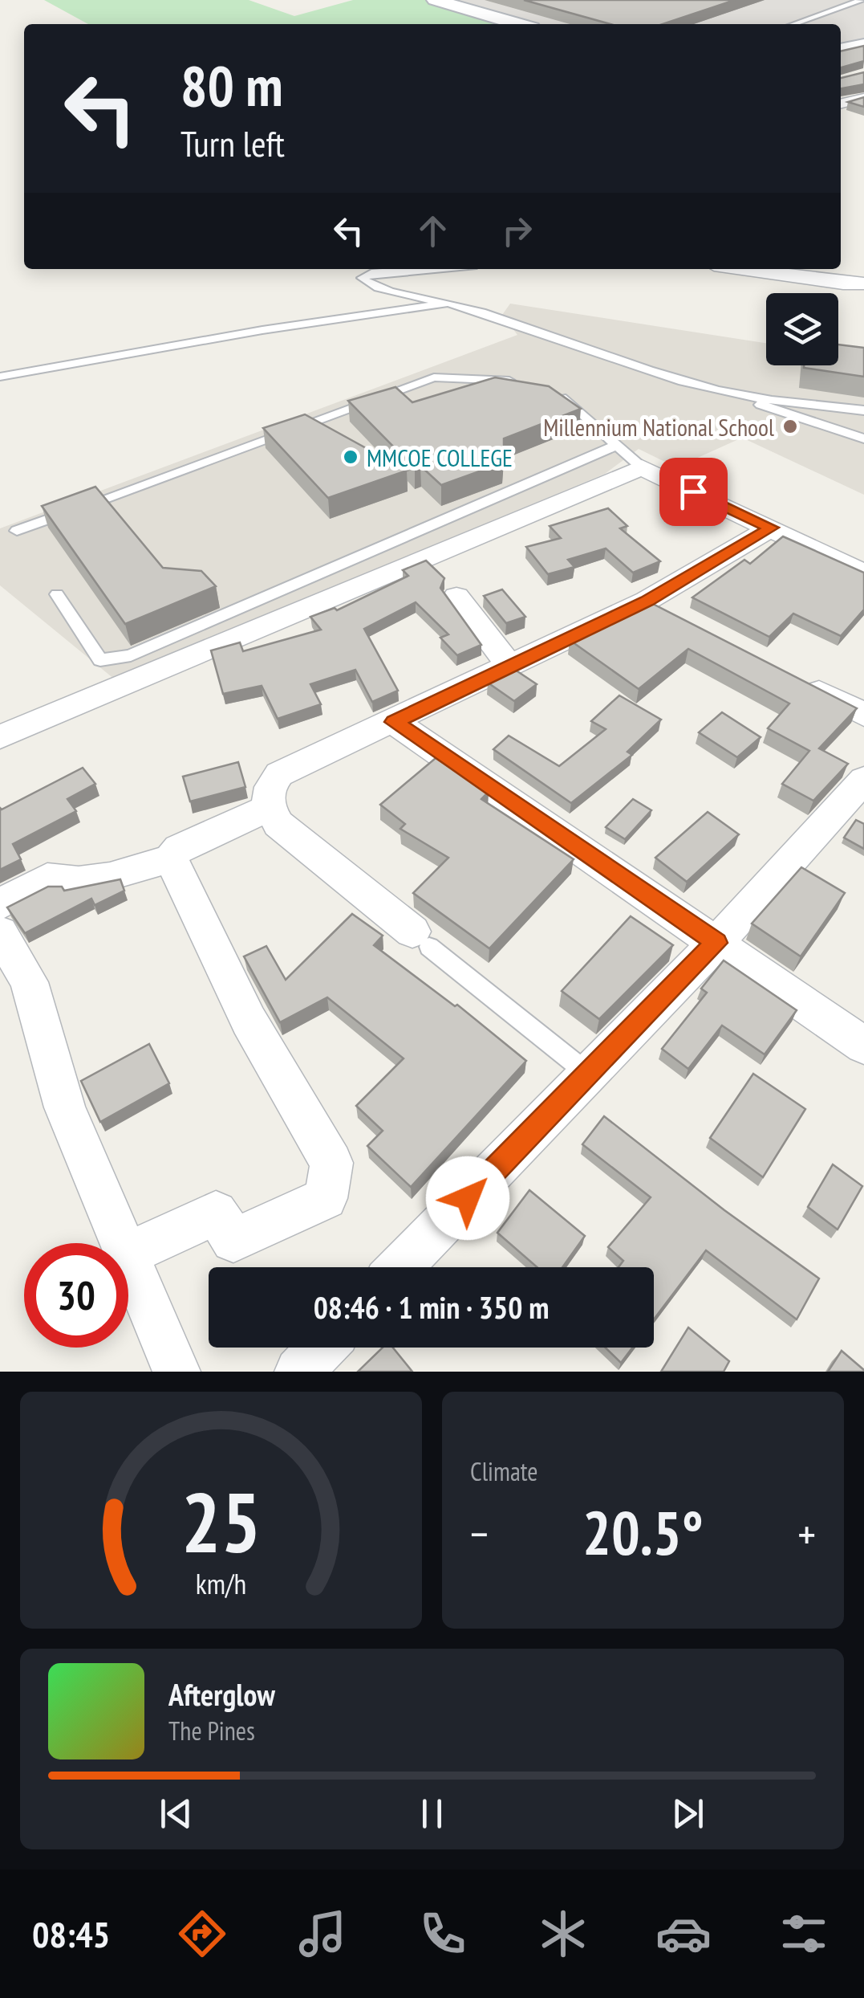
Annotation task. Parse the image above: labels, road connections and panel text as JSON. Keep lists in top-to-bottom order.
{
  "places": ["Millennium National School", "MMCOE COLLEGE"],
  "page": {
    "turn": ["80 m", "Turn left"],
    "limit": "30",
    "trip": "08:46 · 1 min · 350 m",
    "tile": "Climate",
    "heat": ["−", "20.5°", "+"],
    "song": ["Afterglow", "The Pines"],
    "tabs": "08:45",
    "gauge": ["25", "km/h"]
  }
}
